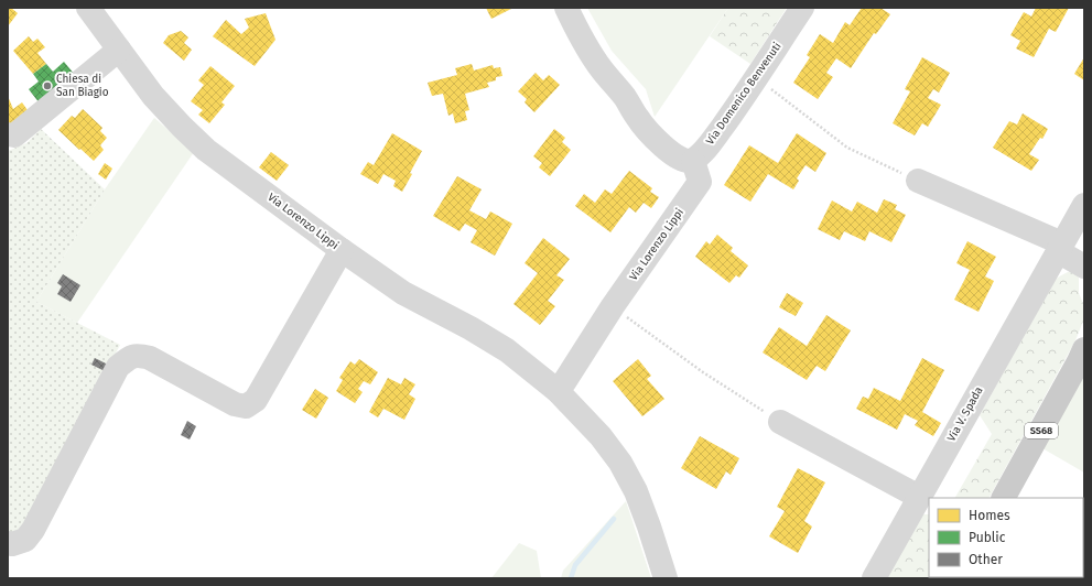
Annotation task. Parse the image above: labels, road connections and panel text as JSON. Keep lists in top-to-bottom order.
{
  "streets": {
    "main road": ["SS68"],
    "street": ["Via Domenico Benvenuti", "Via Lorenzo Lippi", "Via V. Spada"]
  },
  "crossings": [
    ["Via Domenico Benvenuti", "Via Lorenzo Lippi"]
  ],
  "places": ["Chiesa di San Biagio"],
  "legend": ["Homes", "Public", "Other"]
}
